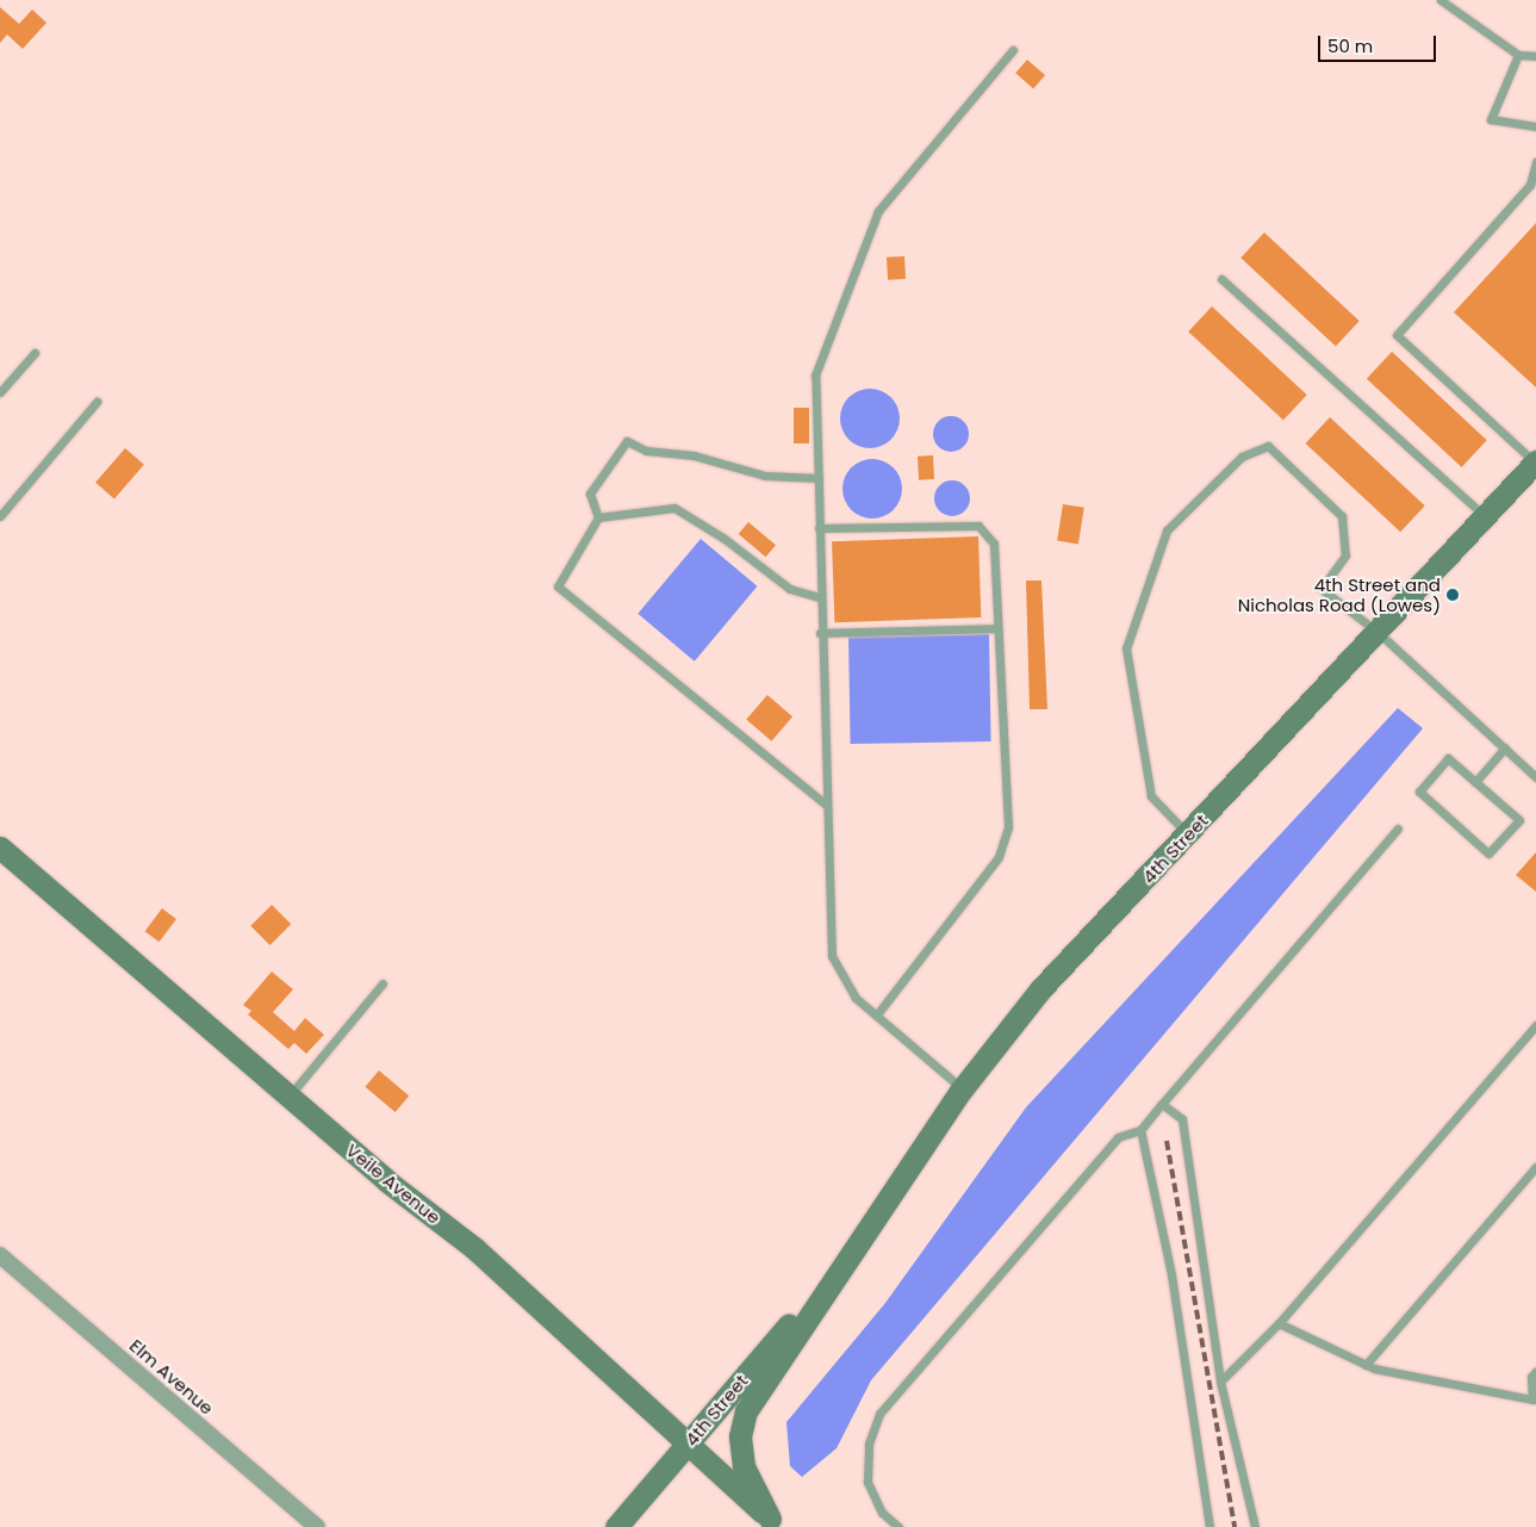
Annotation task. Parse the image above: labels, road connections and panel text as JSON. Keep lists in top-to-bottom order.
{
  "streets": {
    "street": ["4th Street", "Veile Avenue", "Elm Avenue"]
  },
  "crossings": [
    ["4th Street", "Veile Avenue"]
  ],
  "places": ["4th Street and Nicholas Road (Lowes)"],
  "scale_bar": "50 m"
}
